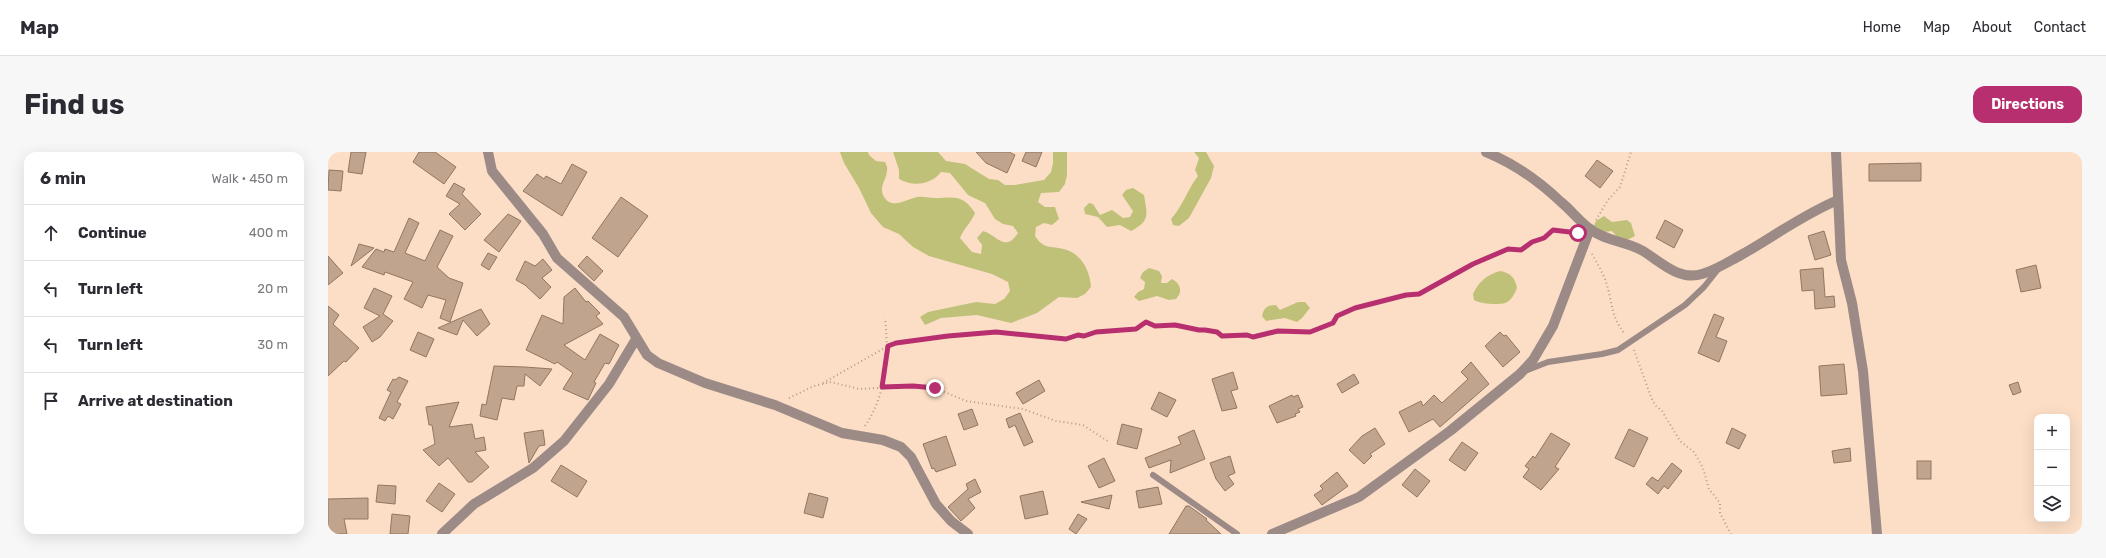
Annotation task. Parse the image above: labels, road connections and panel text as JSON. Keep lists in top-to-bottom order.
{
  "page": {
    "header": "Map",
    "nav": [
      "Home",
      "Map",
      "About",
      "Contact"
    ],
    "buttons": "Directions",
    "title": "Find us",
    "heading": ["6 min", "Walk · 450 m"],
    "list": [
      ["Continue", "400 m"],
      ["Turn left", "20 m"],
      ["Turn left", "30 m"],
      "Arrive at destination"
    ],
    "map_buttons": ["+", "−"]
  }
}
